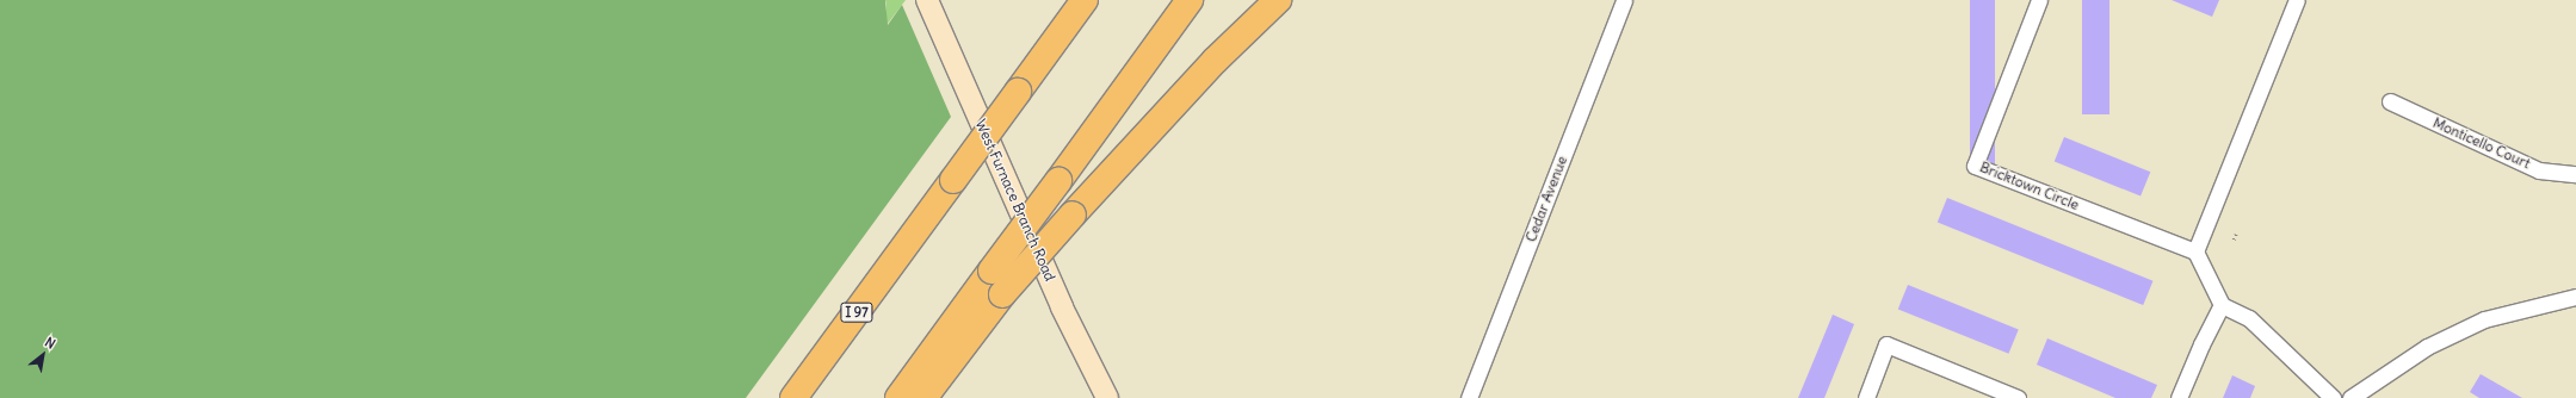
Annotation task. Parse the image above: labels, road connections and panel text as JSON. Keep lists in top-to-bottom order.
{
  "streets": {
    "highway": ["I 97"],
    "main road": ["West Furnace Branch Road"],
    "street": ["Monticello Court", "Bricktown Circle", "Cedar Avenue"]
  },
  "north": "top right"
}
